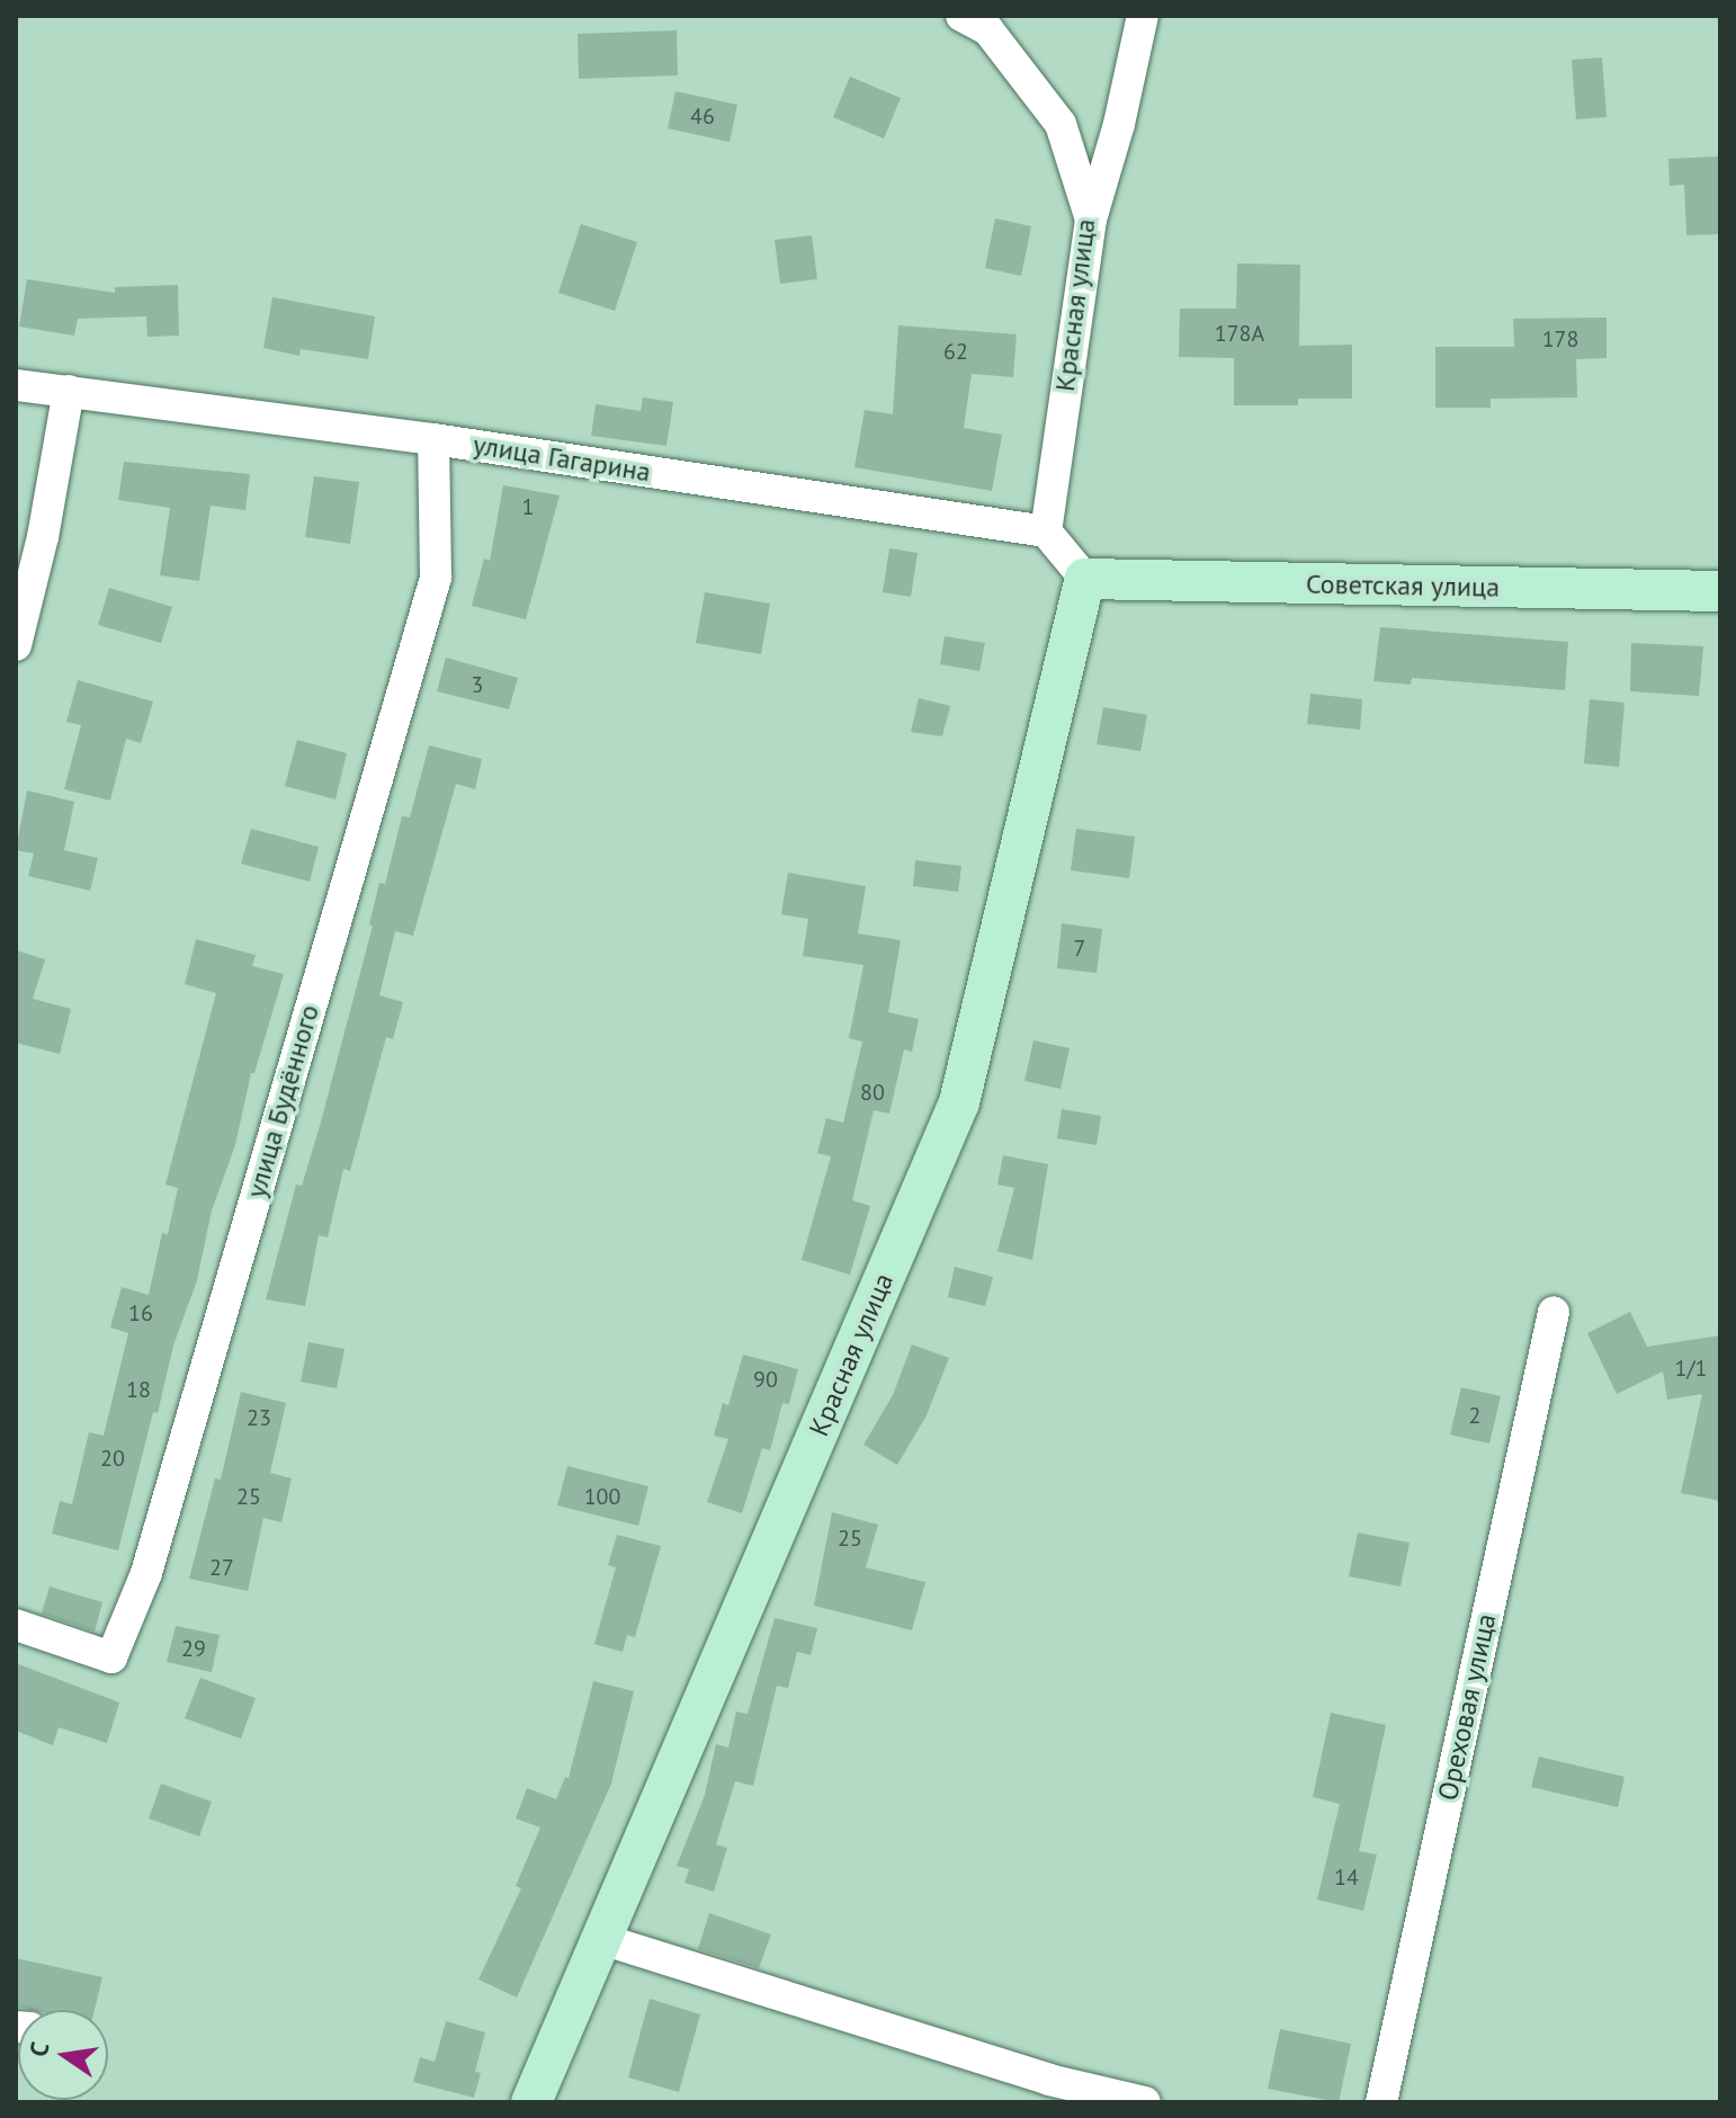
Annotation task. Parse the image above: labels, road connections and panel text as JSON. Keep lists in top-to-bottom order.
{
  "streets": {
    "main road": ["Красная улица", "Советская улица"],
    "street": ["улица Гагарина", "улица Будённого", "Ореховая улица"]
  },
  "crossings": [
    ["Красная улица", "улица Гагарина"],
    ["Красная улица", "Советская улица"],
    ["улица Гагарина", "улица Будённого"]
  ],
  "house_numbers": [
    "46",
    "178А",
    "178",
    "62",
    "1",
    "3",
    "7",
    "80",
    "16",
    "1/1",
    "90",
    "18",
    "2",
    "23",
    "20",
    "25",
    "100",
    "25",
    "27",
    "29",
    "14"
  ],
  "north": "left"
}
